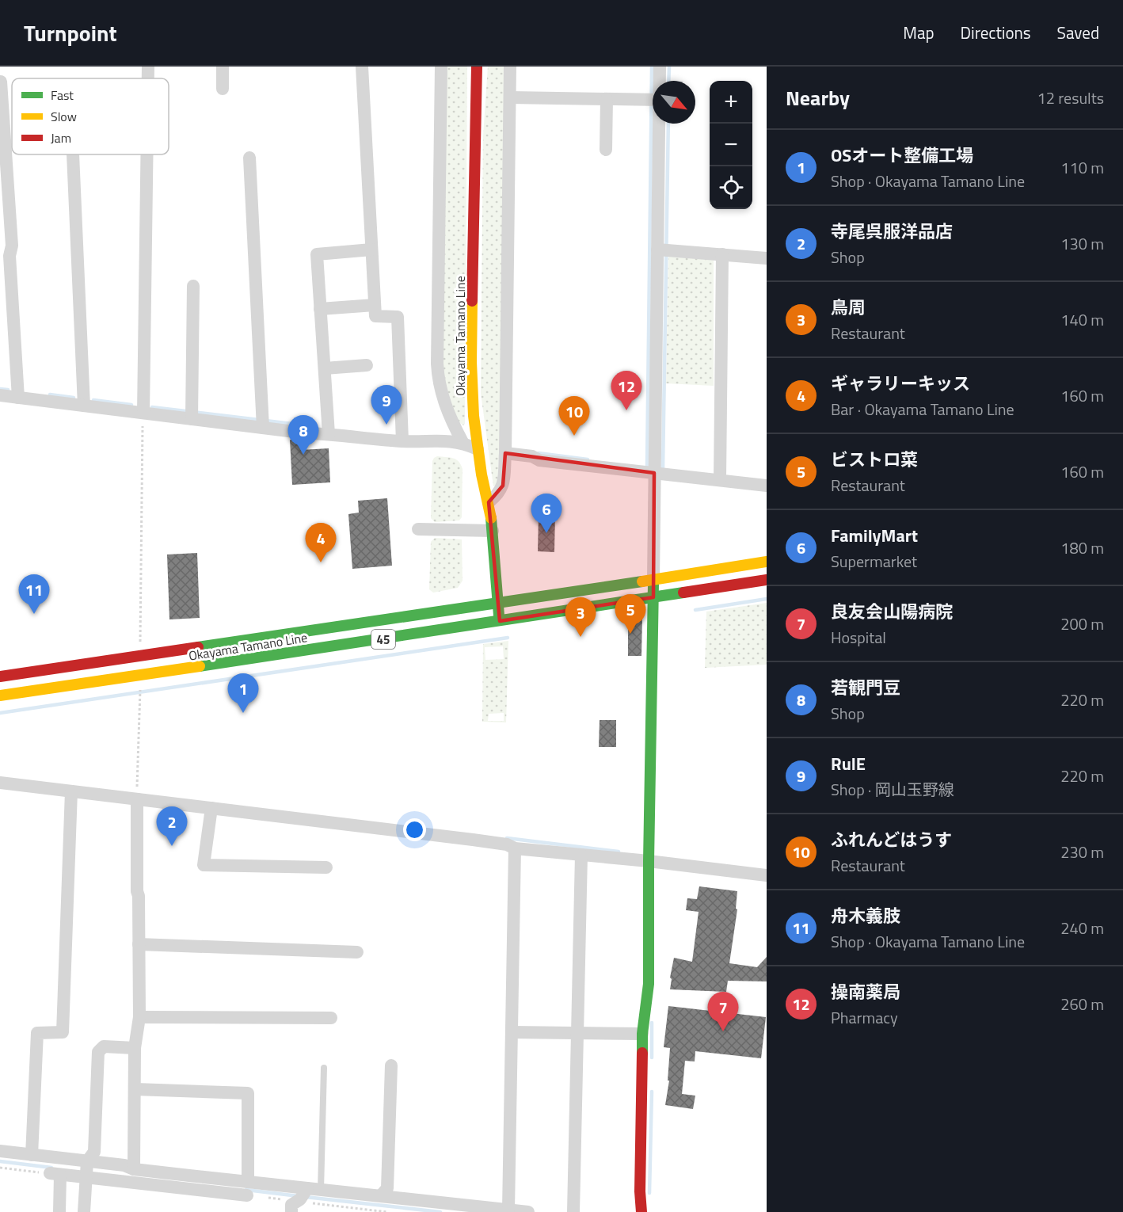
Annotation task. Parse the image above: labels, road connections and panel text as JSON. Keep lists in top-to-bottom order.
{
  "streets": {
    "main road": ["Okayama Tamano Line", "45"]
  },
  "legend": ["Fast", "Slow", "Jam"],
  "north": "bottom right",
  "page": {
    "header": "Turnpoint",
    "nav": ["Map", "Directions", "Saved"],
    "heading": ["Nearby", "12 results"],
    "map_buttons": ["+", "−"],
    "list": [
      {
        "mark": "1",
        "name": "OSオート整備工場",
        "note": "Shop · Okayama Tamano Line",
        "value": "110 m"
      },
      {
        "mark": "2",
        "name": "寺尾呉服洋品店",
        "note": "Shop",
        "value": "130 m"
      },
      {
        "mark": "3",
        "name": "鳥周",
        "note": "Restaurant",
        "value": "140 m"
      },
      {
        "mark": "4",
        "name": "ギャラリーキッス",
        "note": "Bar · Okayama Tamano Line",
        "value": "160 m"
      },
      {
        "mark": "5",
        "name": "ビストロ菜",
        "note": "Restaurant",
        "value": "160 m"
      },
      {
        "mark": "6",
        "name": "FamilyMart",
        "note": "Supermarket",
        "value": "180 m"
      },
      {
        "mark": "7",
        "name": "良友会山陽病院",
        "note": "Hospital",
        "value": "200 m"
      },
      {
        "mark": "8",
        "name": "若観門豆",
        "note": "Shop",
        "value": "220 m"
      },
      {
        "mark": "9",
        "name": "RulE",
        "note": "Shop · 岡山玉野線",
        "value": "220 m"
      },
      {
        "mark": "10",
        "name": "ふれんどはうす",
        "note": "Restaurant",
        "value": "230 m"
      },
      {
        "mark": "11",
        "name": "舟木義肢",
        "note": "Shop · Okayama Tamano Line",
        "value": "240 m"
      },
      {
        "mark": "12",
        "name": "操南薬局",
        "note": "Pharmacy",
        "value": "260 m"
      }
    ],
    "pins": [
      "12",
      "9",
      "10",
      "8",
      "6",
      "4",
      "11",
      "5",
      "3",
      "1",
      "2",
      "7"
    ]
  }
}
